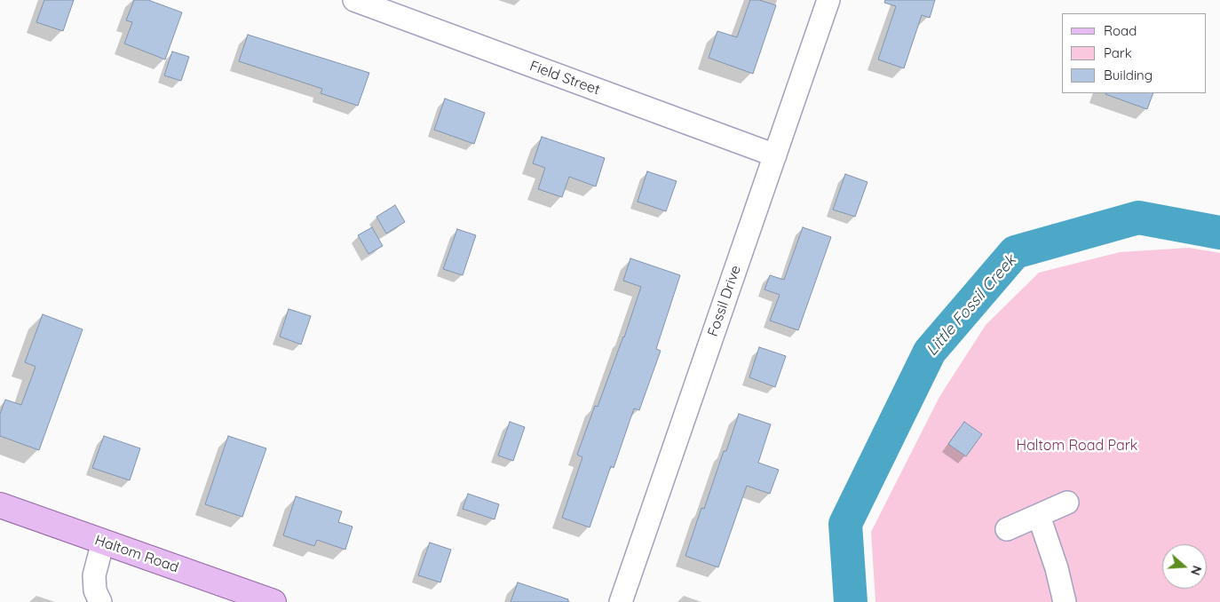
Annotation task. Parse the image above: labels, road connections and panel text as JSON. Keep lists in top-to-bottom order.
{
  "streets": {
    "main road": ["Haltom Road"],
    "street": ["Field Street", "Fossil Drive"]
  },
  "crossings": [
    ["Field Street", "Fossil Drive"]
  ],
  "water": ["Little Fossil Creek"],
  "parks": ["Haltom Road Park"],
  "legend": ["Road", "Park", "Building"],
  "north": "right"
}
